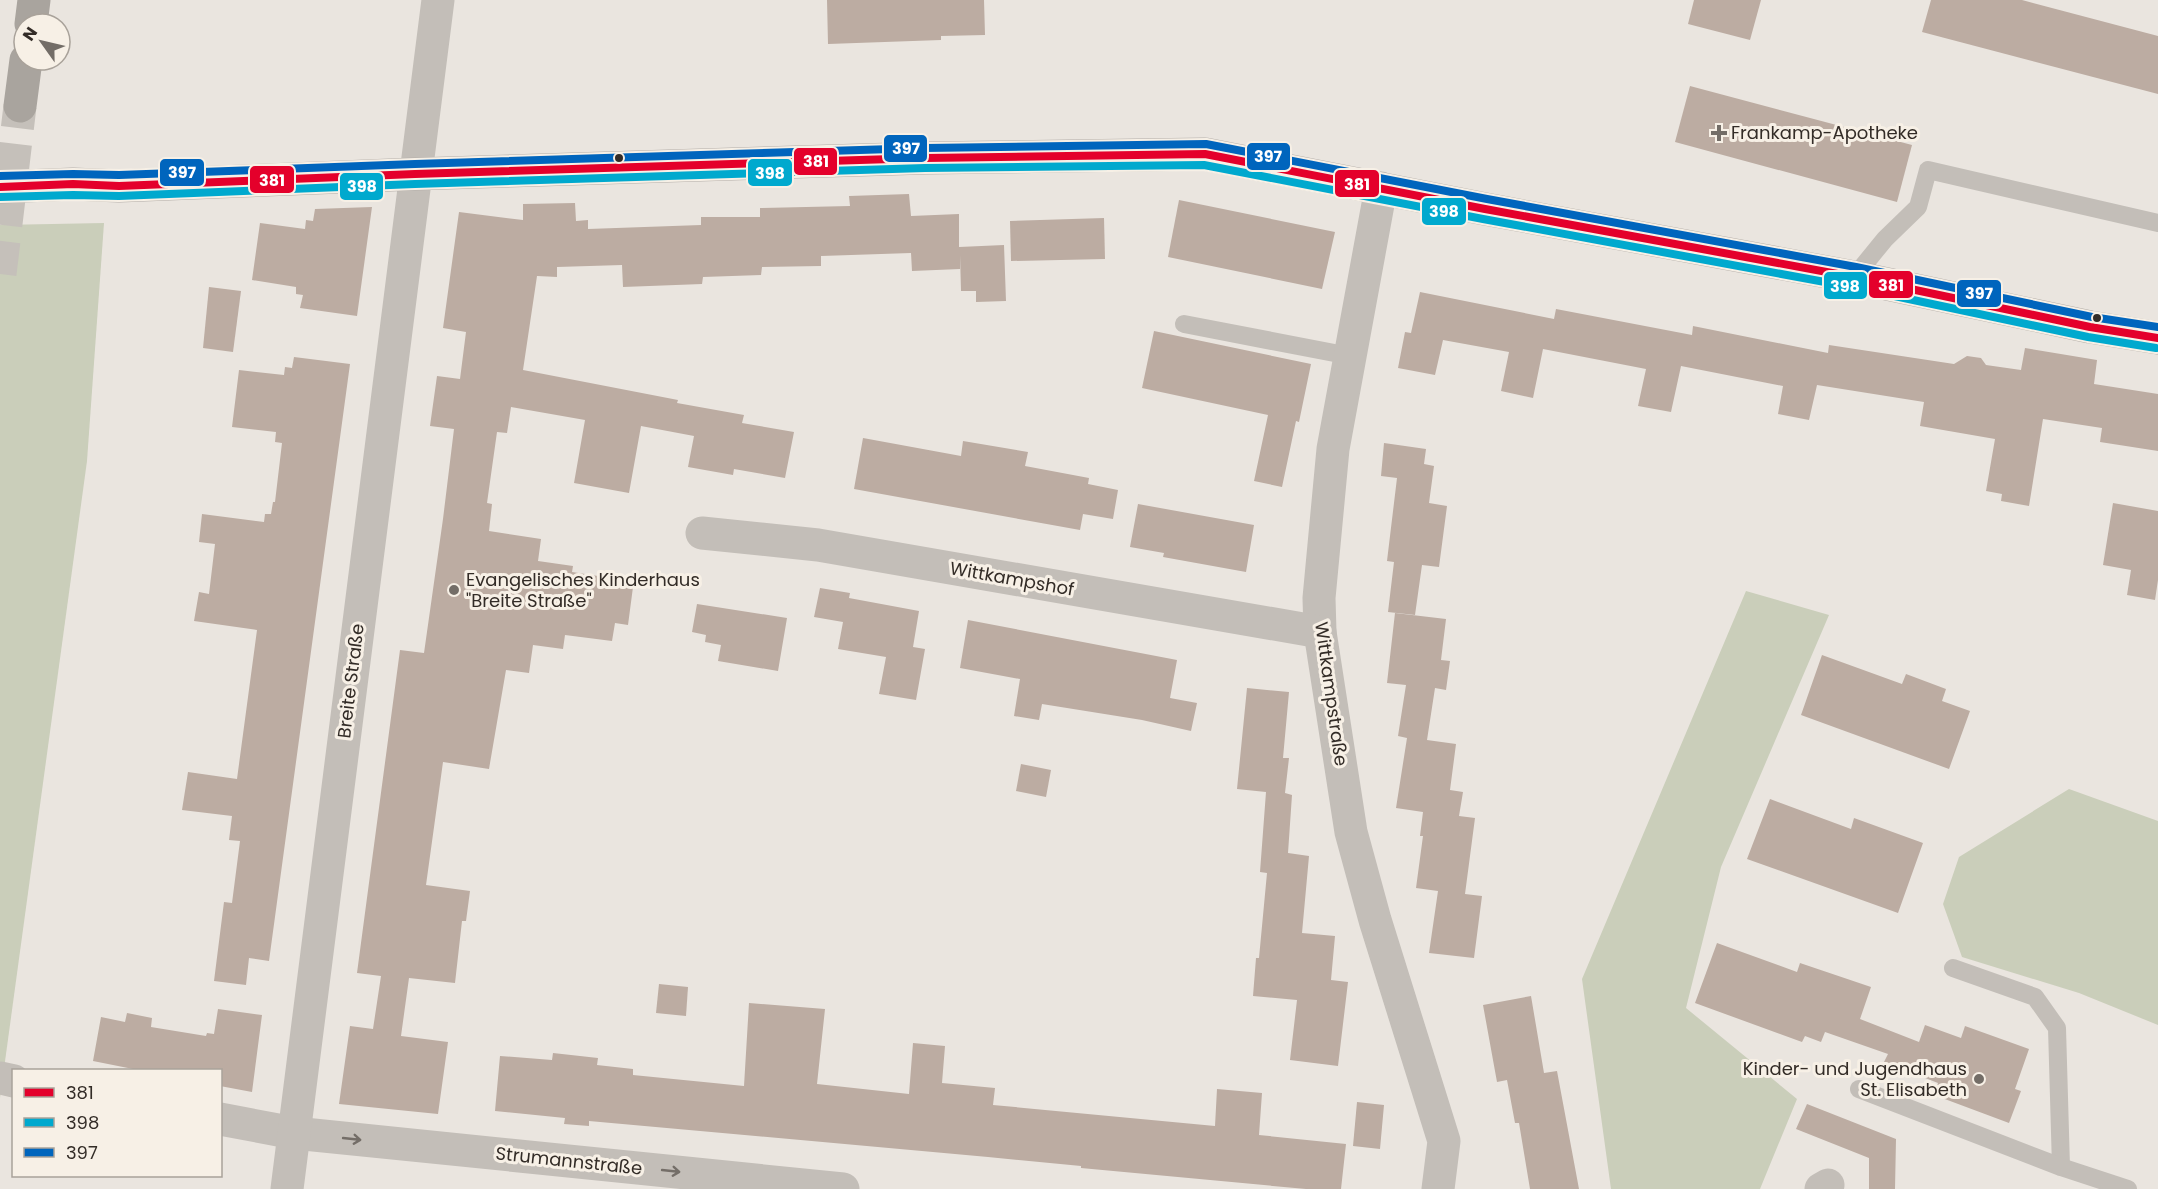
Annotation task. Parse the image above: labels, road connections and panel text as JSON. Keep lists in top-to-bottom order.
{
  "streets": {
    "street": [
      "Wittkampshof",
      "Breite Straße",
      "Wittkampstraße",
      "Strumannstraße"
    ]
  },
  "crossings": [
    ["Wittkampshof", "Wittkampstraße"],
    ["Breite Straße", "Strumannstraße"]
  ],
  "one_way": ["Strumannstraße"],
  "places": {
    "health": ["Frankamp-Apotheke"],
    "other": ["Evangelisches Kinderhaus \"Breite Straße\"", "Kinder- und Jugendhaus St. Elisabeth"]
  },
  "lines": ["transit line 397", "transit line 381", "transit line 398"],
  "legend": ["381", "398", "397"],
  "north": "top left"
}
